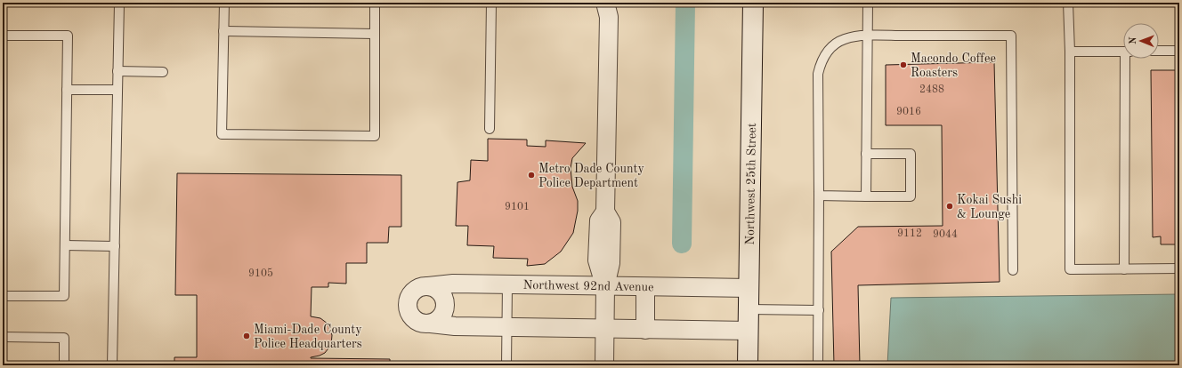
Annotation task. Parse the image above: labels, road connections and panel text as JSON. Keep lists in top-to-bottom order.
{
  "streets": {
    "main road": ["Northwest 25th Street"],
    "street": ["Northwest 92nd Avenue"]
  },
  "crossings": [
    ["Northwest 25th Street", "Northwest 92nd Avenue"]
  ],
  "places": [
    "Macondo Coffee Roasters",
    "Metro Dade County Police Department",
    "Kokai Sushi & Lounge",
    "Miami-Dade County Police Headquarters"
  ],
  "house_numbers": [
    "2488",
    "9016",
    "9101",
    "9112",
    "9044",
    "9105"
  ],
  "north": "left"
}
